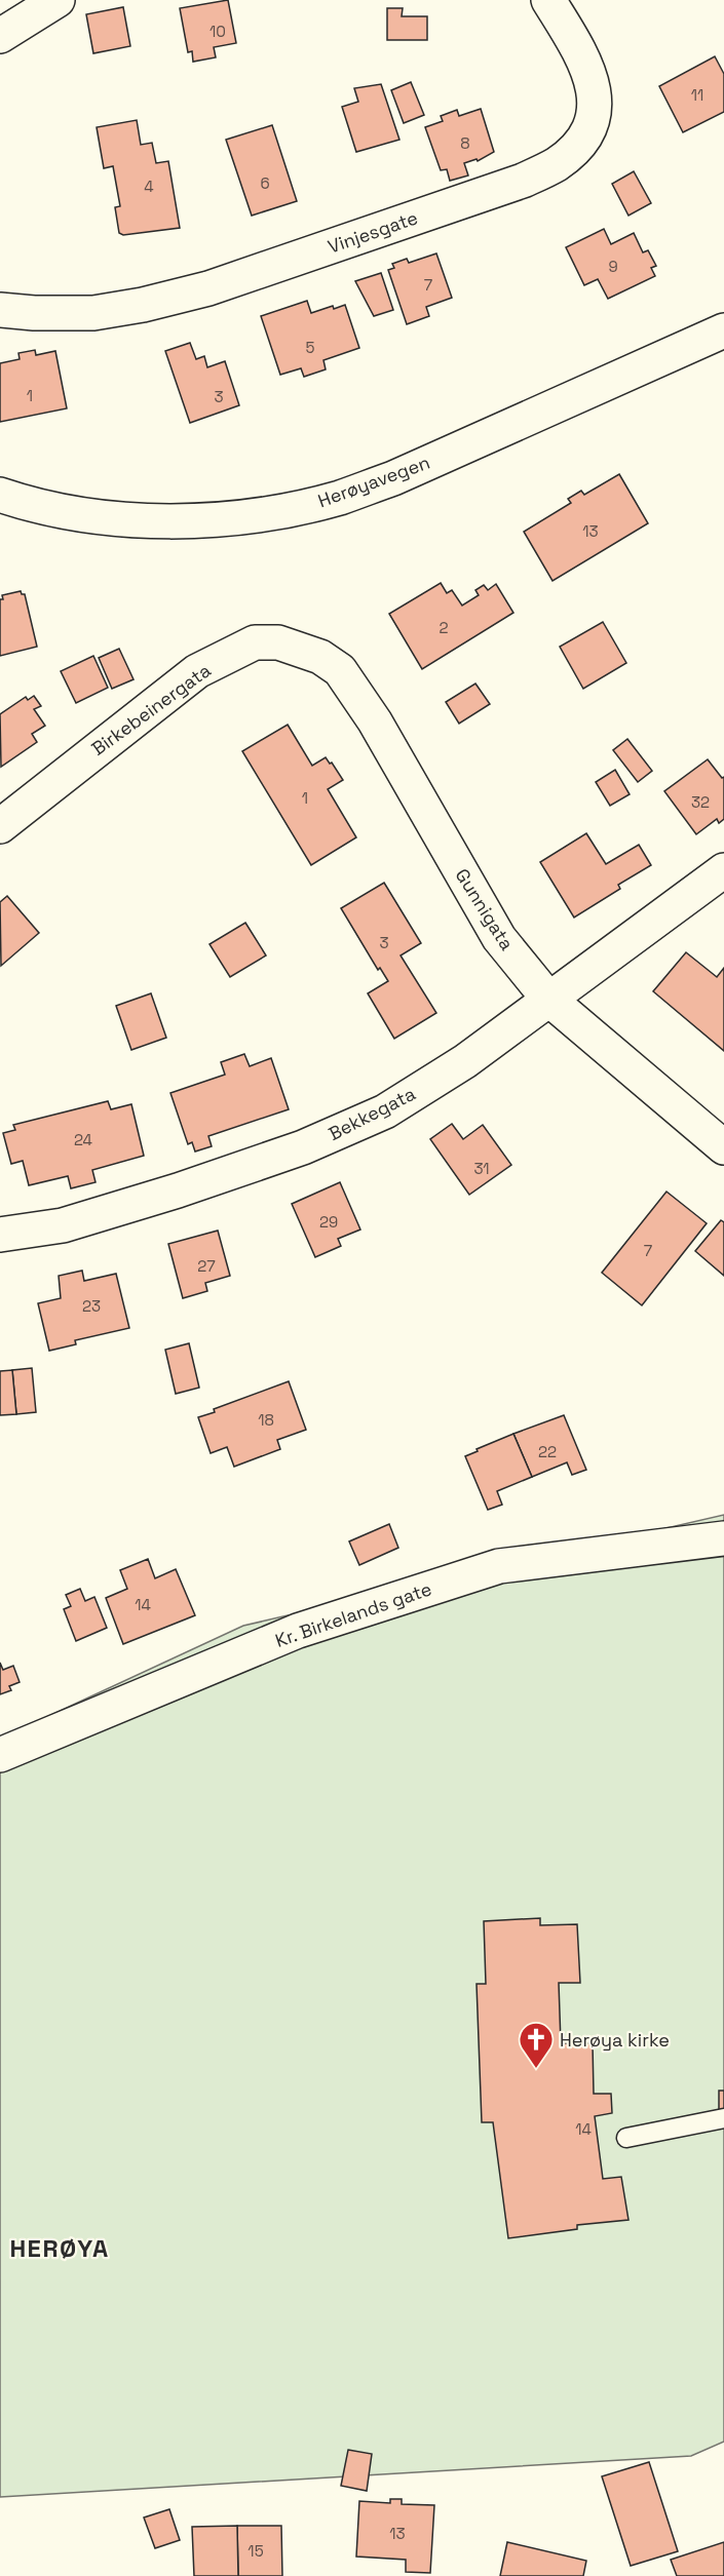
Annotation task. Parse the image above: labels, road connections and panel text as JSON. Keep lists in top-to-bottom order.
{
  "streets": {
    "main road": [
      "Vinjesgate",
      "Herøyavegen",
      "Birkebeinergata",
      "Gunnigata",
      "Bekkegata",
      "Kr. Birkelands gate"
    ]
  },
  "crossings": [
    ["Birkebeinergata", "Gunnigata"],
    ["Gunnigata", "Bekkegata"]
  ],
  "districts": ["HERØYA"],
  "places": {
    "church": ["Herøya kirke"]
  },
  "house_numbers": [
    "10",
    "11",
    "8",
    "6",
    "4",
    "9",
    "7",
    "5",
    "1",
    "3",
    "13",
    "2",
    "1",
    "32",
    "3",
    "24",
    "31",
    "29",
    "7",
    "27",
    "23",
    "18",
    "22",
    "14",
    "14",
    "13",
    "15"
  ]
}
